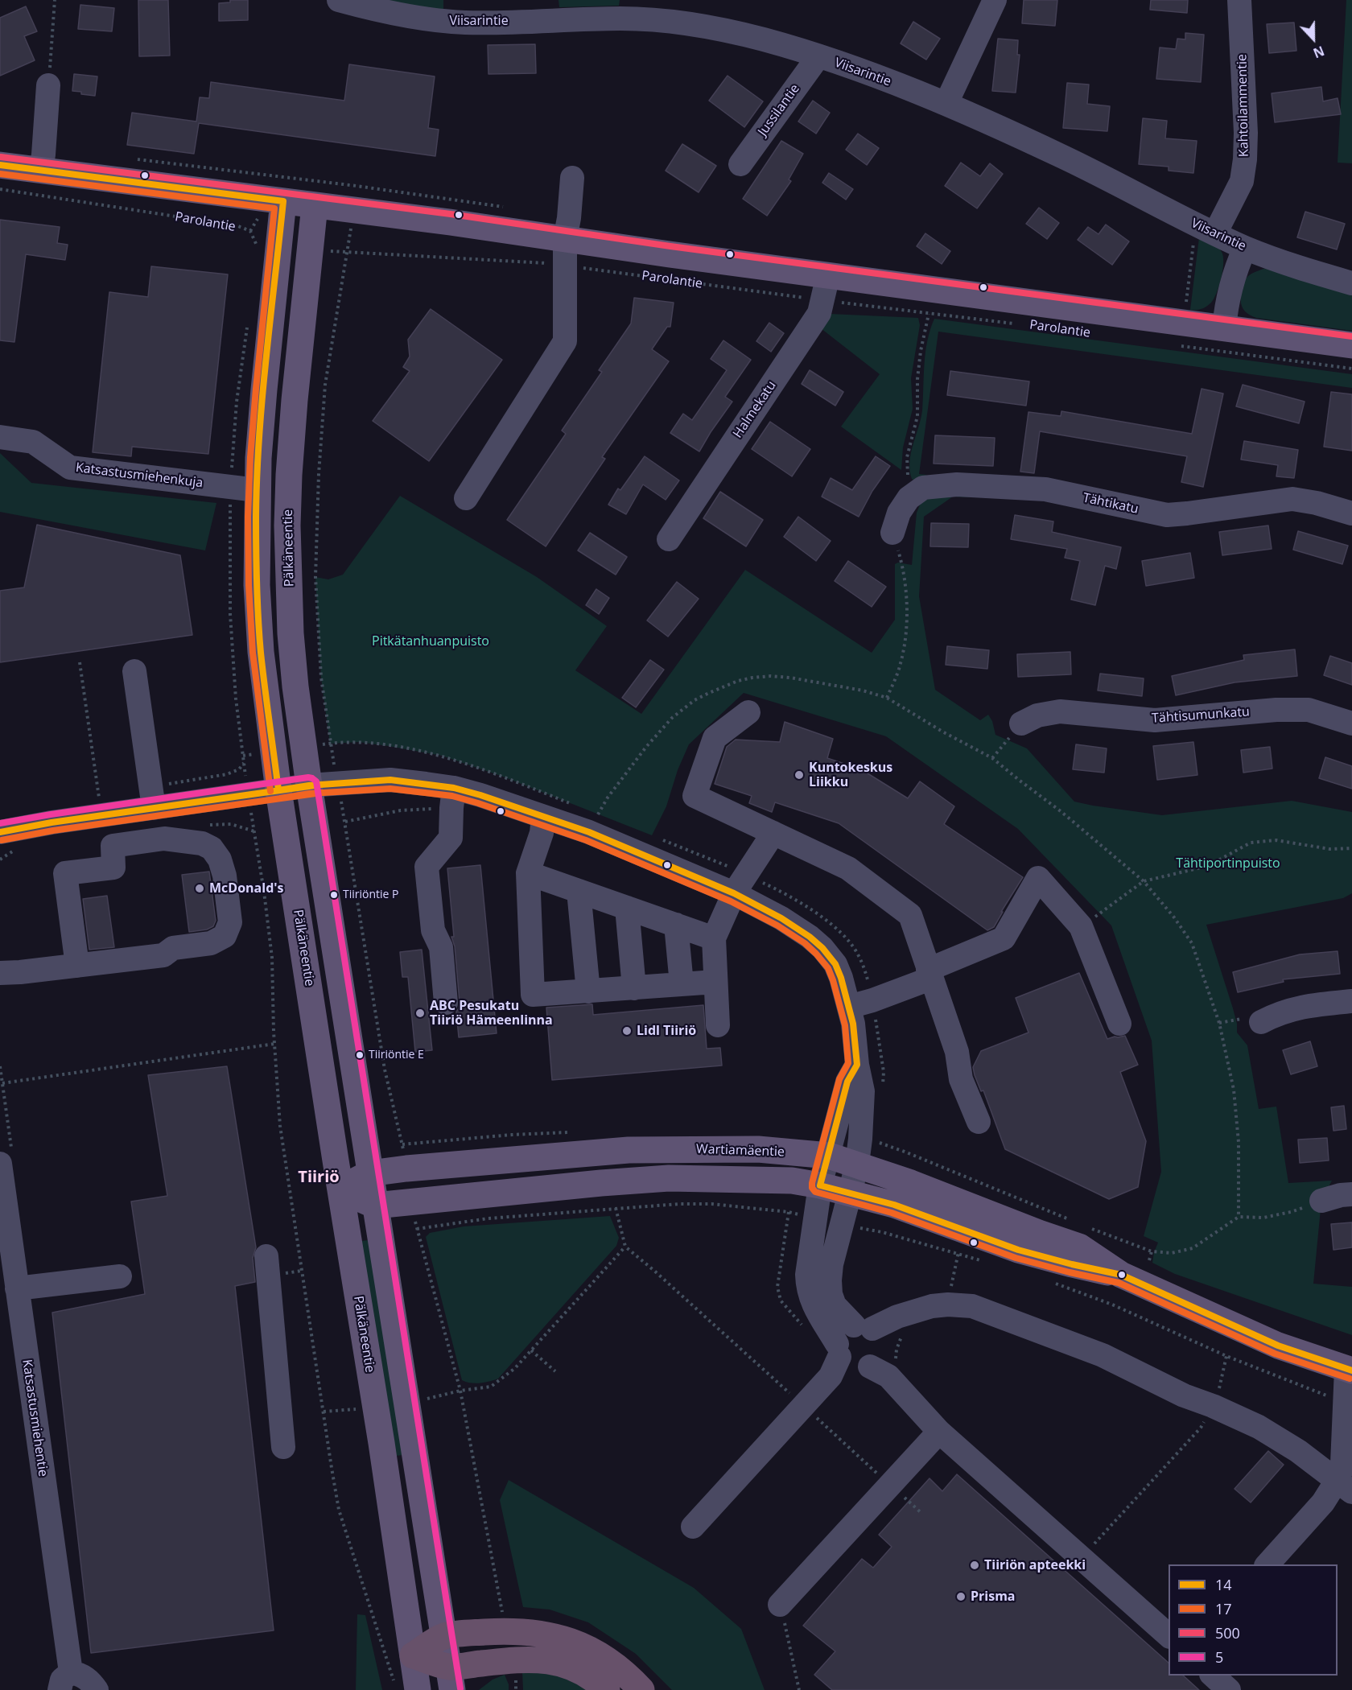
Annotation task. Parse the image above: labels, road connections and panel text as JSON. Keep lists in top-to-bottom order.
{
  "streets": {
    "main road": ["Parolantie", "Pälkäneentie", "Wartiamäentie"],
    "street": [
      "Viisarintie",
      "Kahtoilammentie",
      "Jussilantie",
      "Halmekatu",
      "Katsastusmiehenkuja",
      "Tähtikatu",
      "Tähtisumunkatu",
      "Katsastusmiehentie"
    ]
  },
  "crossings": [
    ["Viisarintie", "Kahtoilammentie"],
    ["Viisarintie", "Jussilantie"],
    ["Parolantie", "Halmekatu"],
    ["Parolantie", "Pälkäneentie"],
    ["Katsastusmiehenkuja", "Pälkäneentie"],
    ["Pälkäneentie", "Wartiamäentie"]
  ],
  "districts": ["Tiiriö"],
  "parks": ["Pitkätanhuanpuisto", "Tähtiportinpuisto"],
  "places": [
    "Kuntokeskus Liikku",
    "McDonald's",
    "Tiiriöntie P",
    "ABC Pesukatu Tiiriö Hämeenlinna",
    "Lidl Tiiriö",
    "Tiiriöntie E",
    "Tiiriön apteekki",
    "Prisma"
  ],
  "lines": [
    "transit line 500",
    "transit line 14",
    "transit line 17",
    "transit line 5"
  ],
  "legend": [
    "14",
    "17",
    "500",
    "5"
  ],
  "north": "bottom"
}
